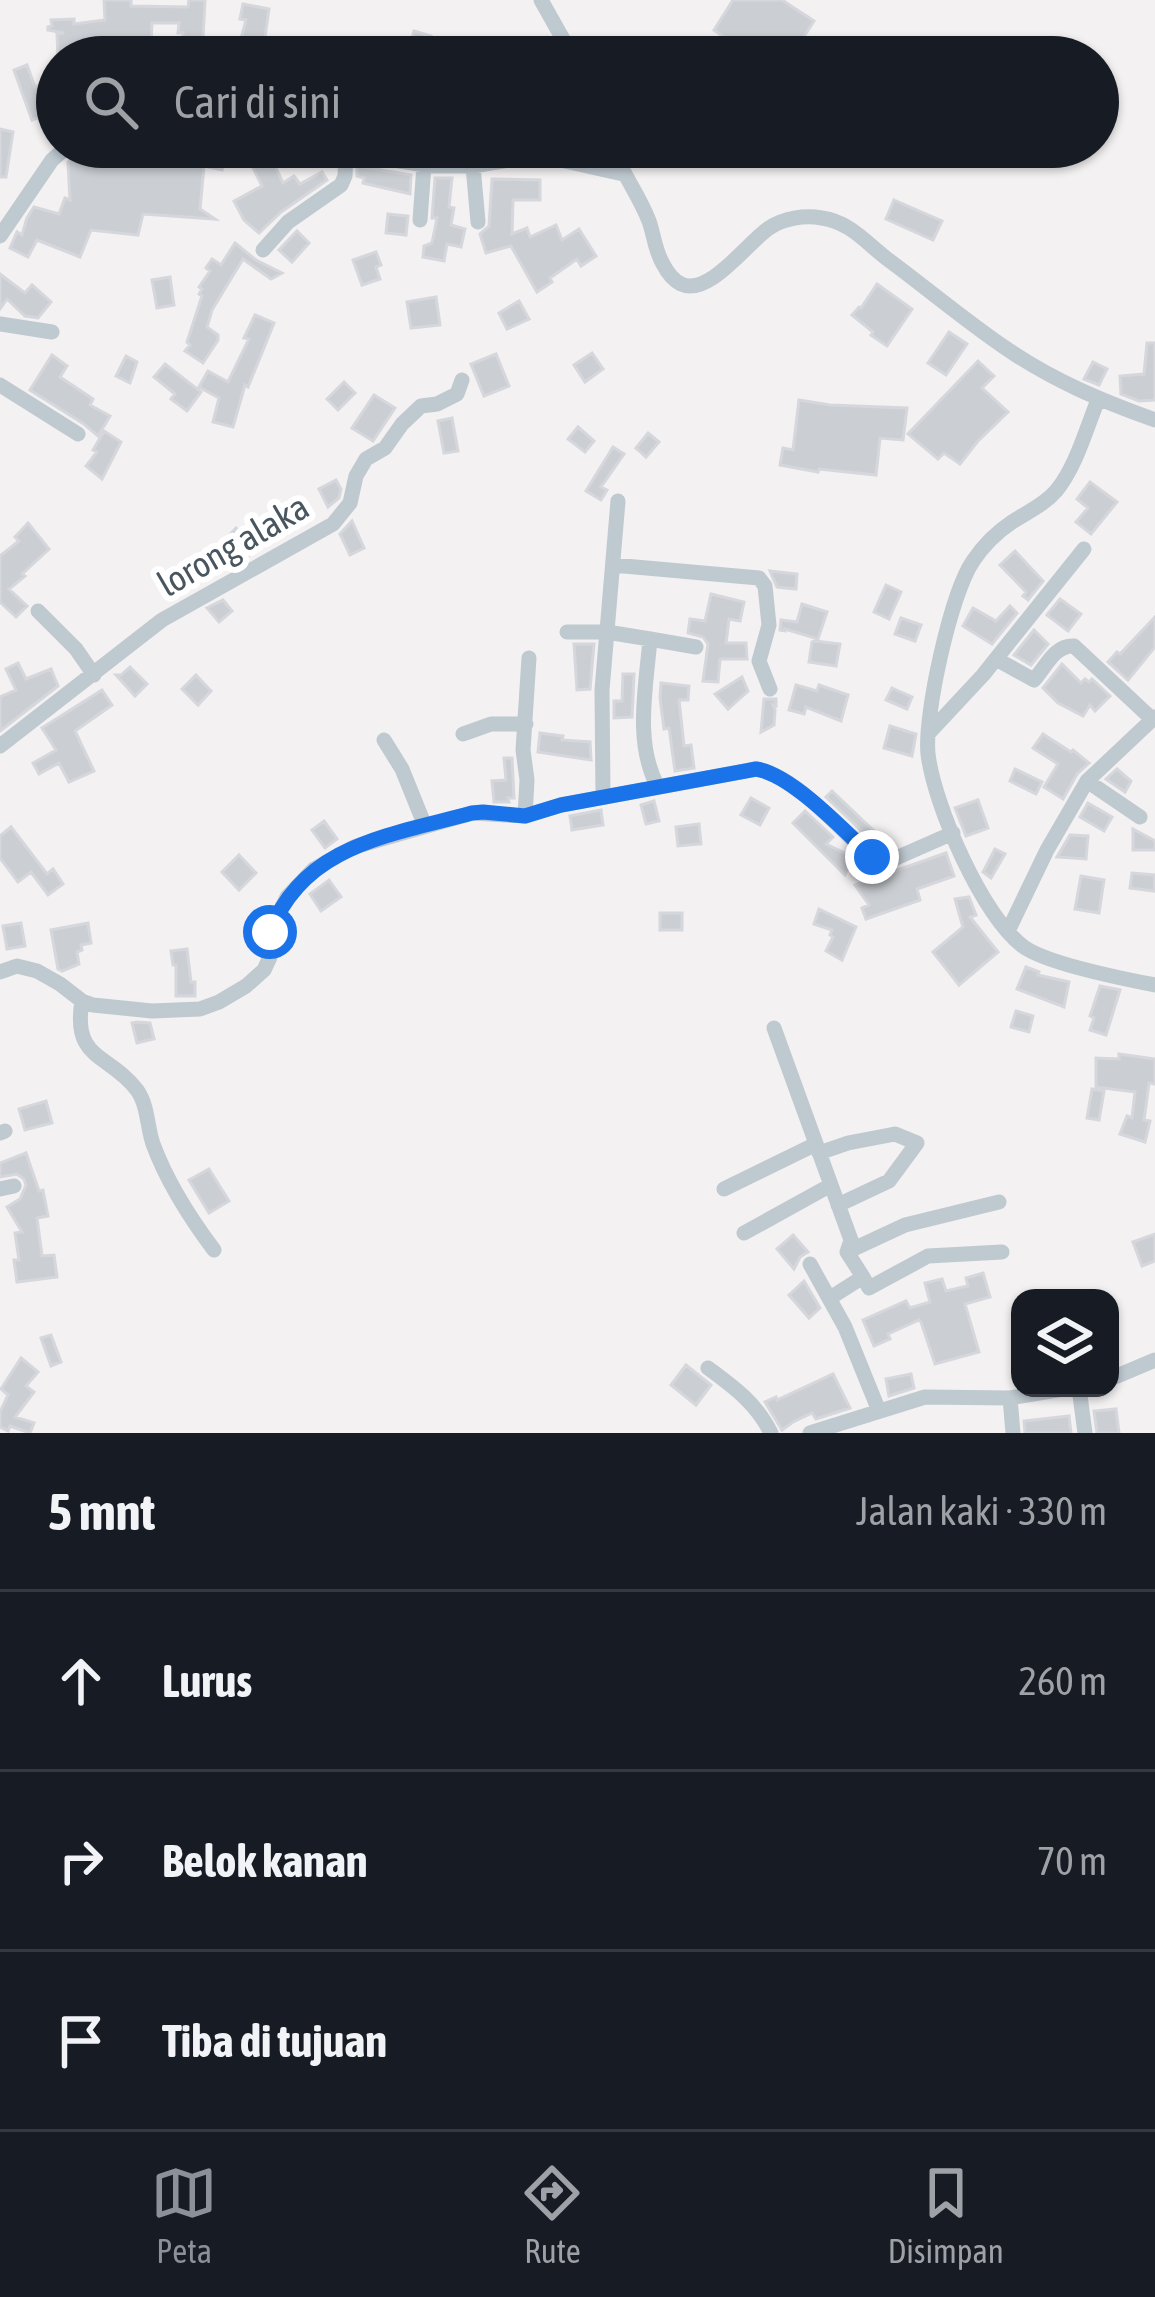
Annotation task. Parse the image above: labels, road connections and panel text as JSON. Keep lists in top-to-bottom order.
{
  "streets": {
    "street": ["lorong alaka"]
  },
  "page": {
    "search": "Cari di sini",
    "heading": ["5 mnt", "Jalan kaki · 330 m"],
    "list": [
      ["Lurus", "260 m"],
      ["Belok kanan", "70 m"],
      "Tiba di tujuan"
    ],
    "nav": ["Peta", "Rute", "Disimpan"]
  }
}
